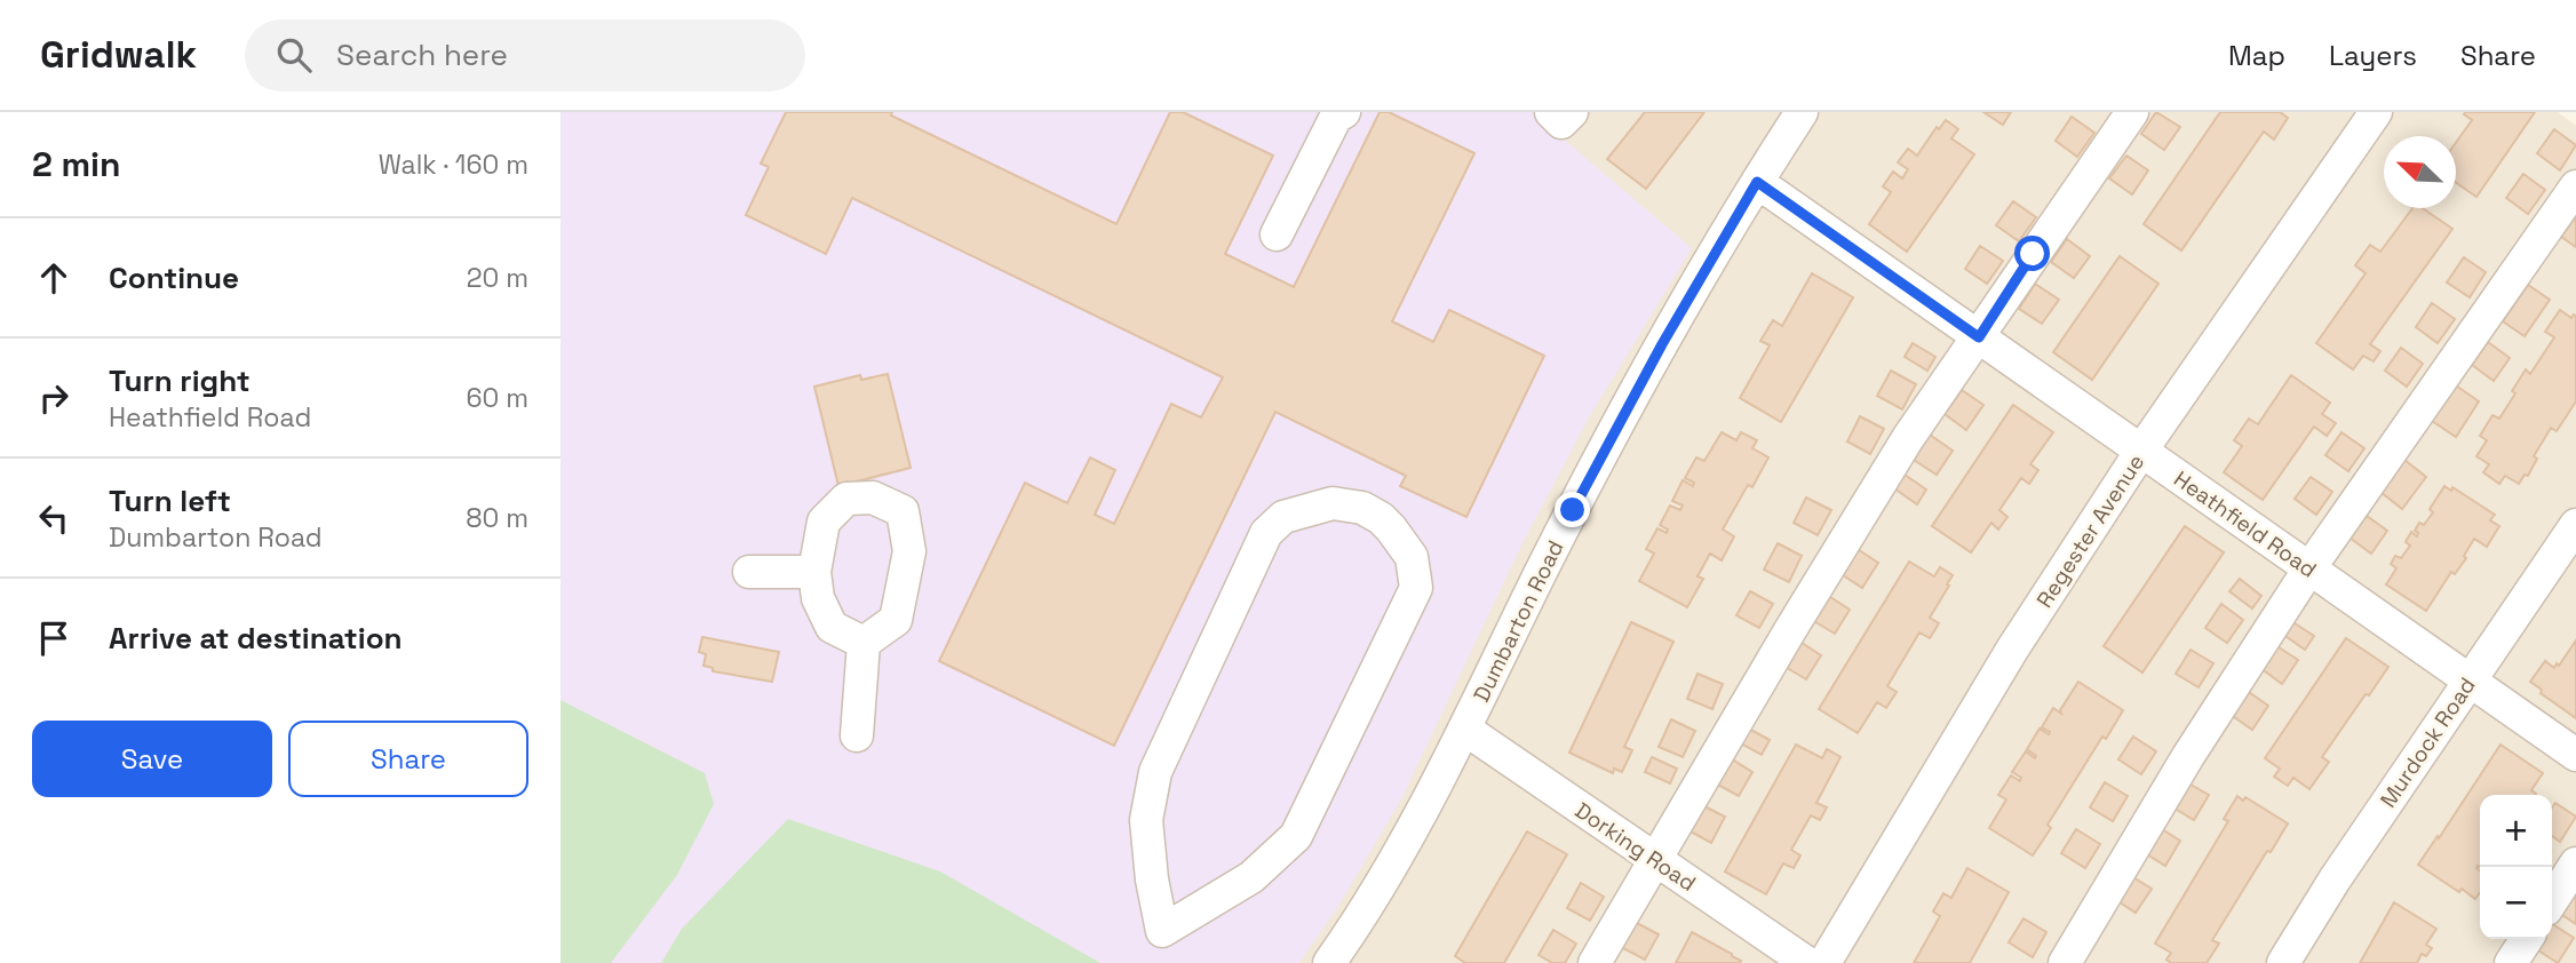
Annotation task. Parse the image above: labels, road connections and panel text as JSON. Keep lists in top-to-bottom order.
{
  "streets": {
    "street": [
      "Heathfield Road",
      "Regester Avenue",
      "Dumbarton Road",
      "Murdock Road",
      "Dorking Road"
    ]
  },
  "crossings": [
    ["Heathfield Road", "Regester Avenue"],
    ["Heathfield Road", "Dumbarton Road"],
    ["Heathfield Road", "Murdock Road"],
    ["Dumbarton Road", "Dorking Road"]
  ],
  "north": "top left",
  "page": {
    "header": "Gridwalk",
    "search": "Search here",
    "nav": ["Map", "Layers", "Share"],
    "heading": ["2 min", "Walk · 160 m"],
    "list": [
      ["Continue", "20 m"],
      ["Turn right", "Heathfield Road", "60 m"],
      ["Turn left", "Dumbarton Road", "80 m"],
      "Arrive at destination"
    ],
    "buttons": ["Save", "Share"],
    "map_buttons": ["+", "−"]
  }
}
